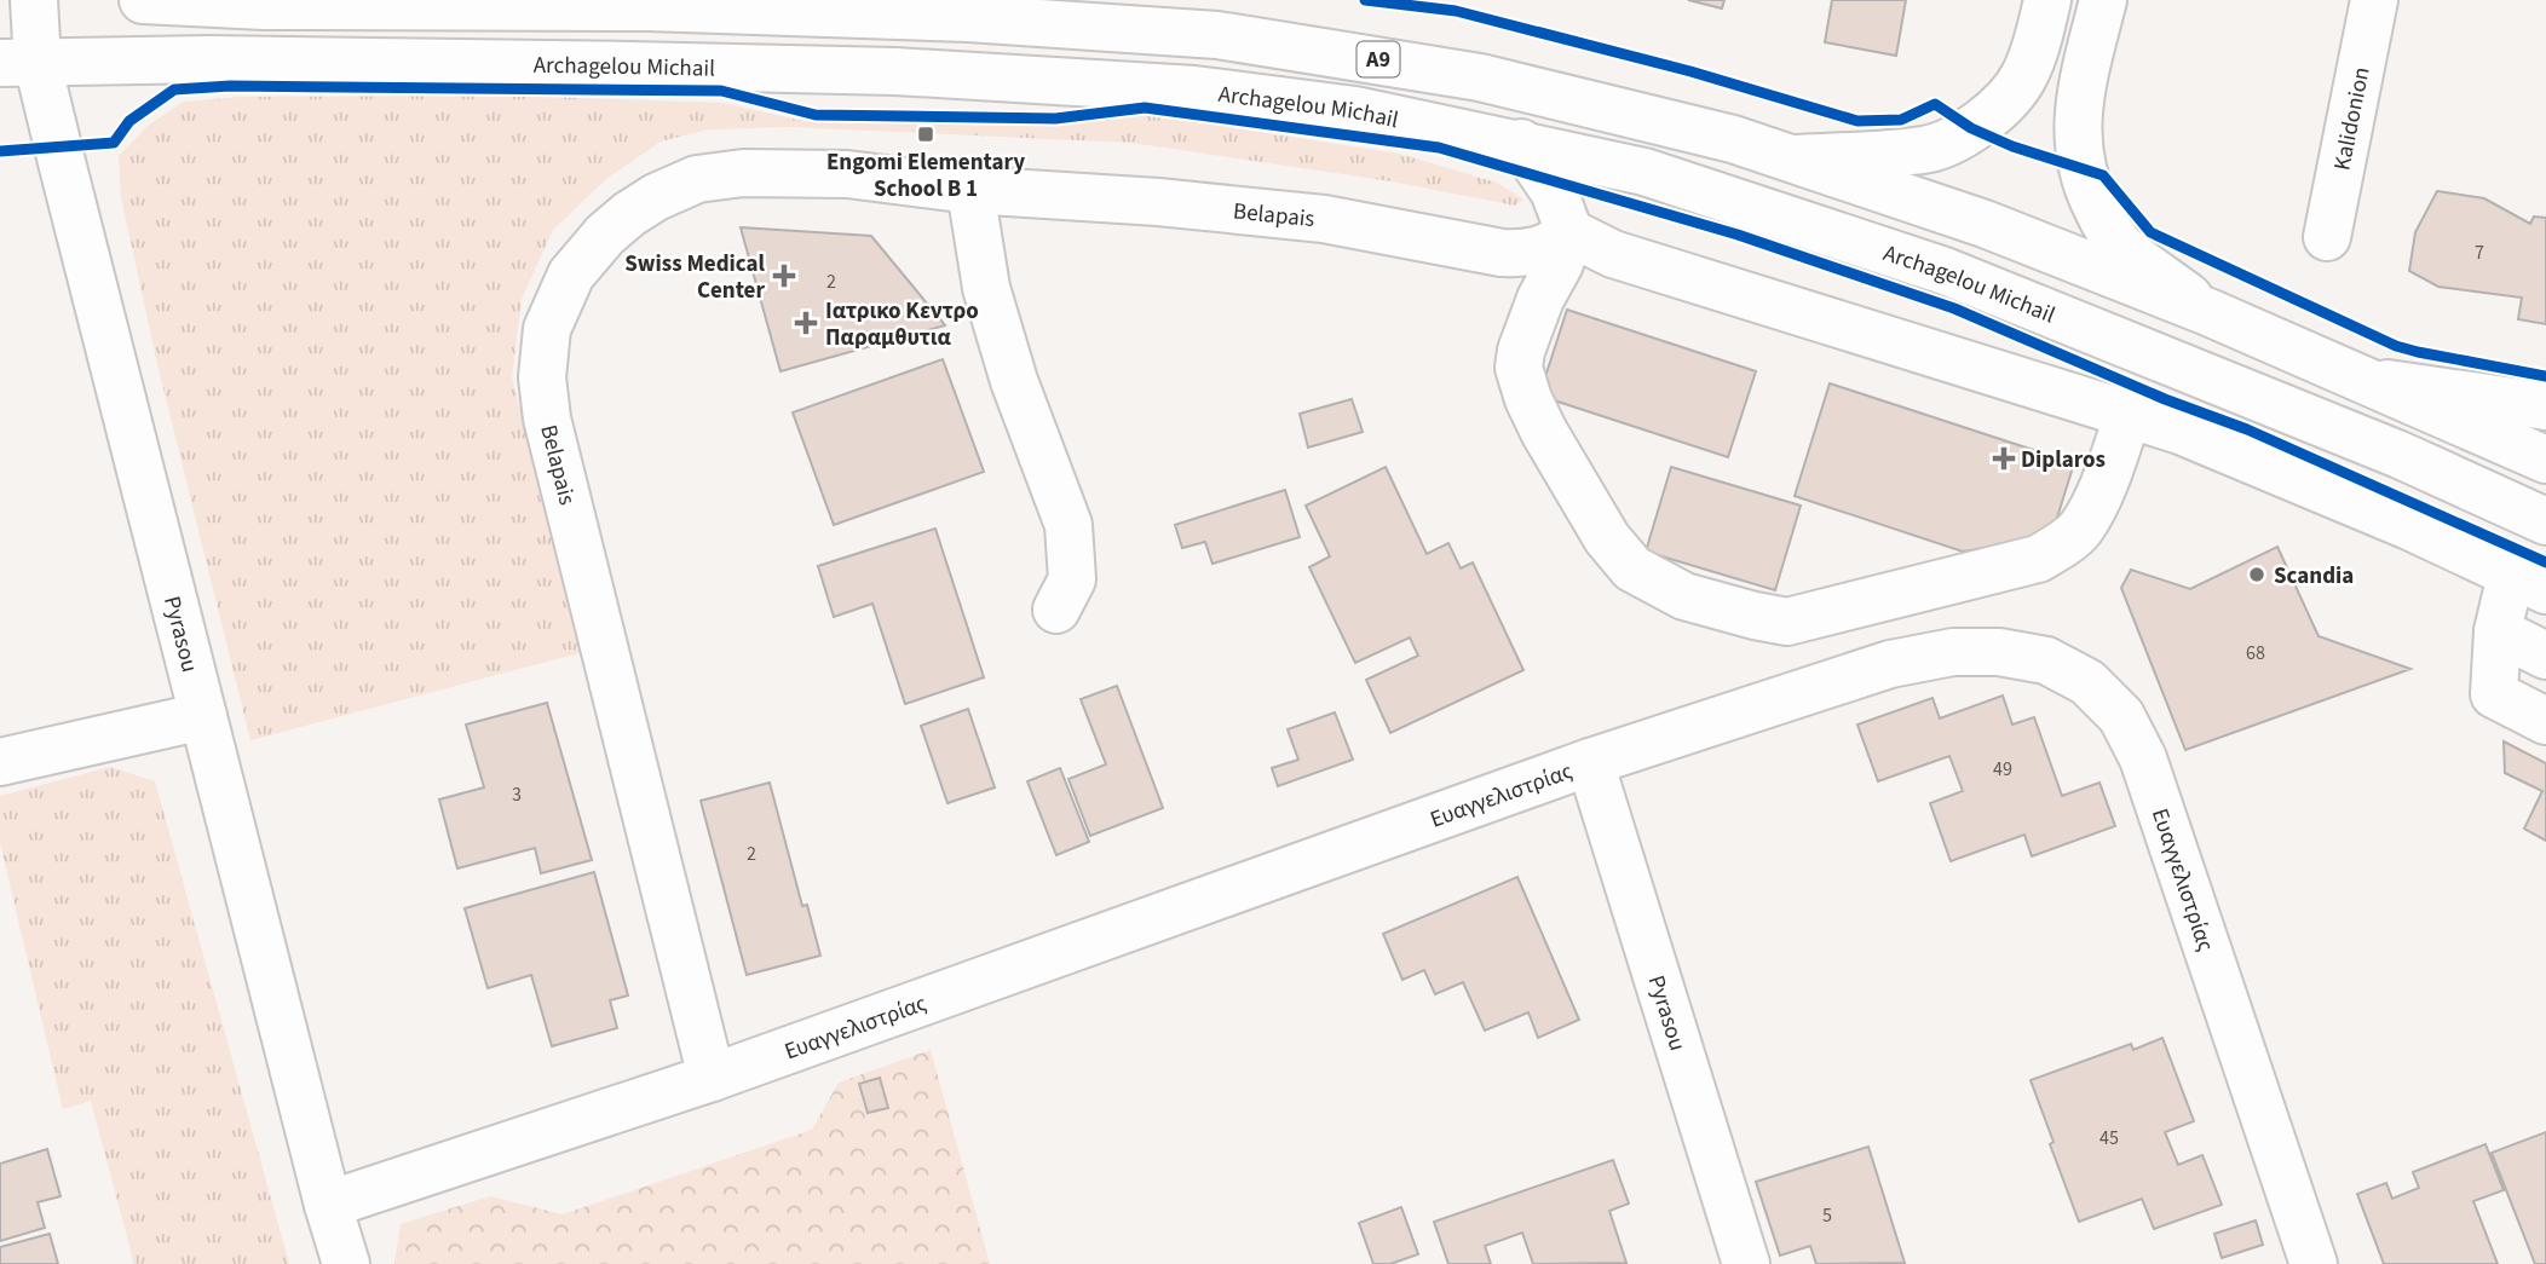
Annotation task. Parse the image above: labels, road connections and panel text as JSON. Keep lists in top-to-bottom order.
{
  "streets": {
    "street": [
      "A9",
      "Archagelou Michail",
      "Kalidonion",
      "Belapais",
      "Pyrasou",
      "Ευαγγελιστρίας"
    ]
  },
  "crossings": [
    ["Archagelou Michail", "Pyrasou"],
    ["Belapais", "Ευαγγελιστρίας"],
    ["Pyrasou", "Ευαγγελιστρίας"]
  ],
  "places": {
    "transit": ["Engomi Elementary School B 1"],
    "health": ["Swiss Medical Center", "Ιατρικο Κεντρο Παραμθυτια", "Diplaros"],
    "other": ["Scandia"]
  },
  "house_numbers": [
    "7",
    "2",
    "68",
    "49",
    "3",
    "2",
    "45",
    "5"
  ]
}
